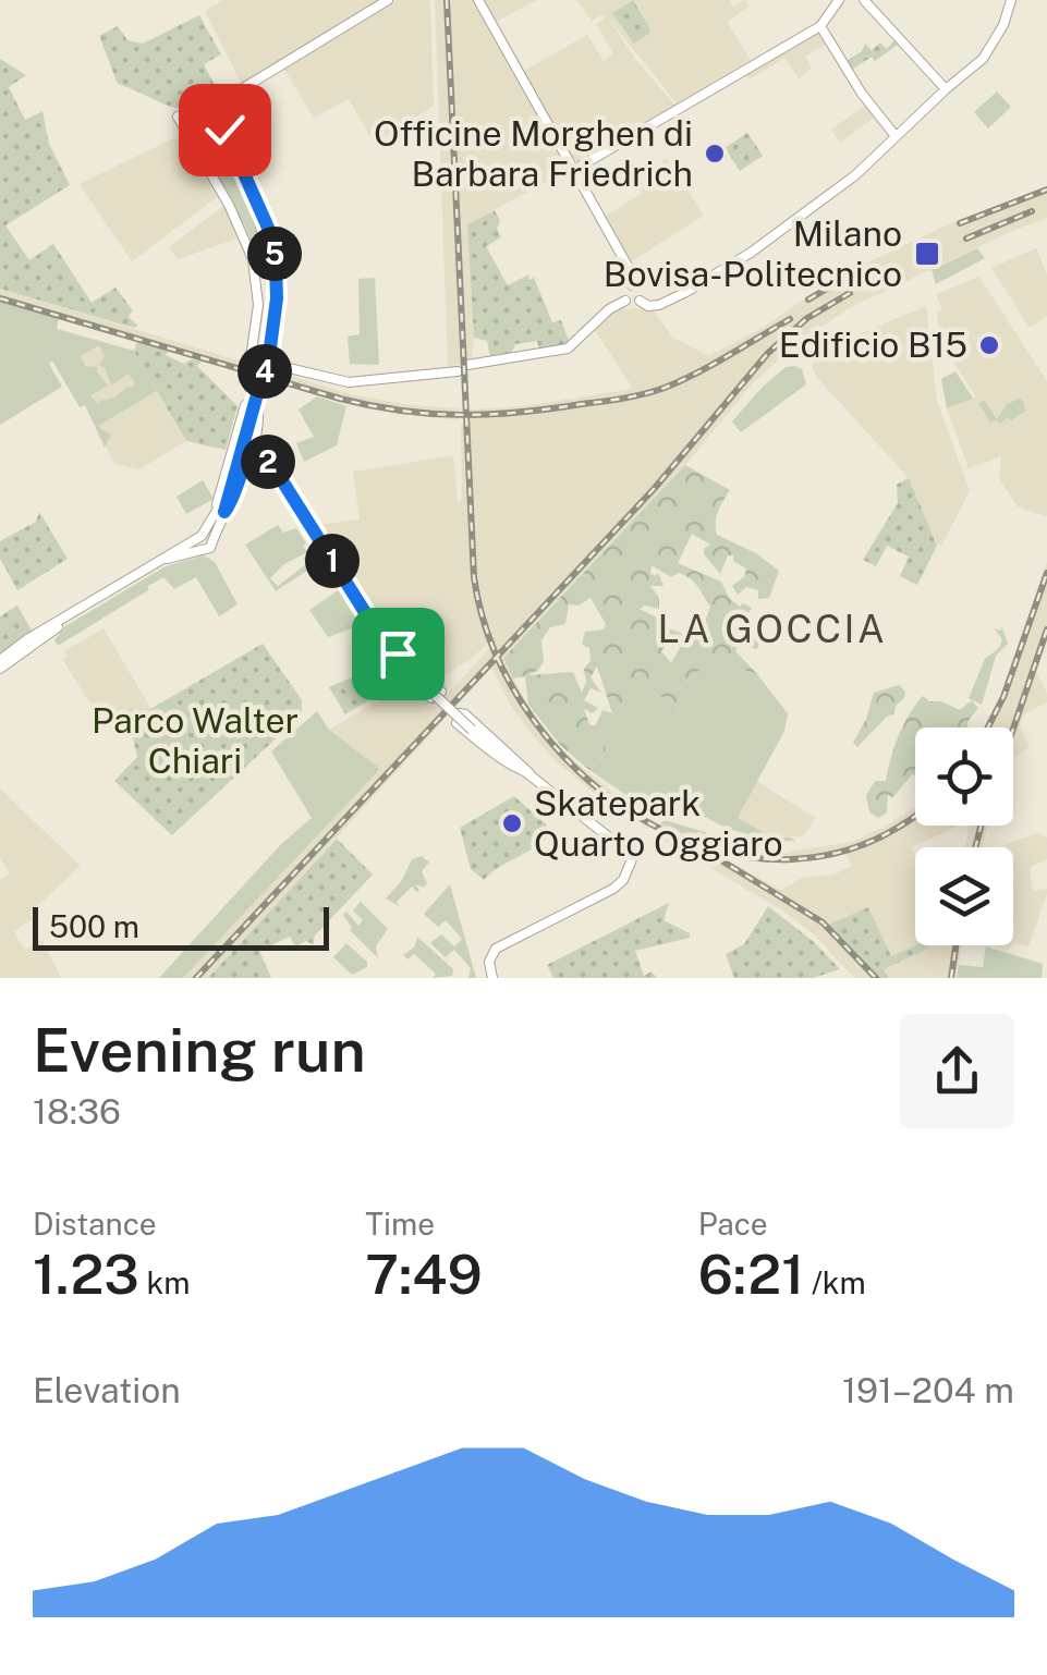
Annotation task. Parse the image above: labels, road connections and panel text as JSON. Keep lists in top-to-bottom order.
{
  "districts": ["LA GOCCIA"],
  "parks": ["Parco Walter Chiari"],
  "places": {
    "other": ["Officine Morghen di Barbara Friedrich", "Edificio B15", "Skatepark Quarto Oggiaro"],
    "transit": ["Milano Bovisa-Politecnico"]
  },
  "scale_bar": "500 m",
  "page": {
    "pins": [
      "5",
      "4",
      "2",
      "1"
    ],
    "scale": "500 m",
    "heading": ["Evening run", "18:36"],
    "stats": [
      ["Distance", "1.23 km"],
      ["Time", "7:49"],
      ["Pace", "6:21 /km"]
    ],
    "chart": ["Elevation", "191–204 m"]
  }
}
